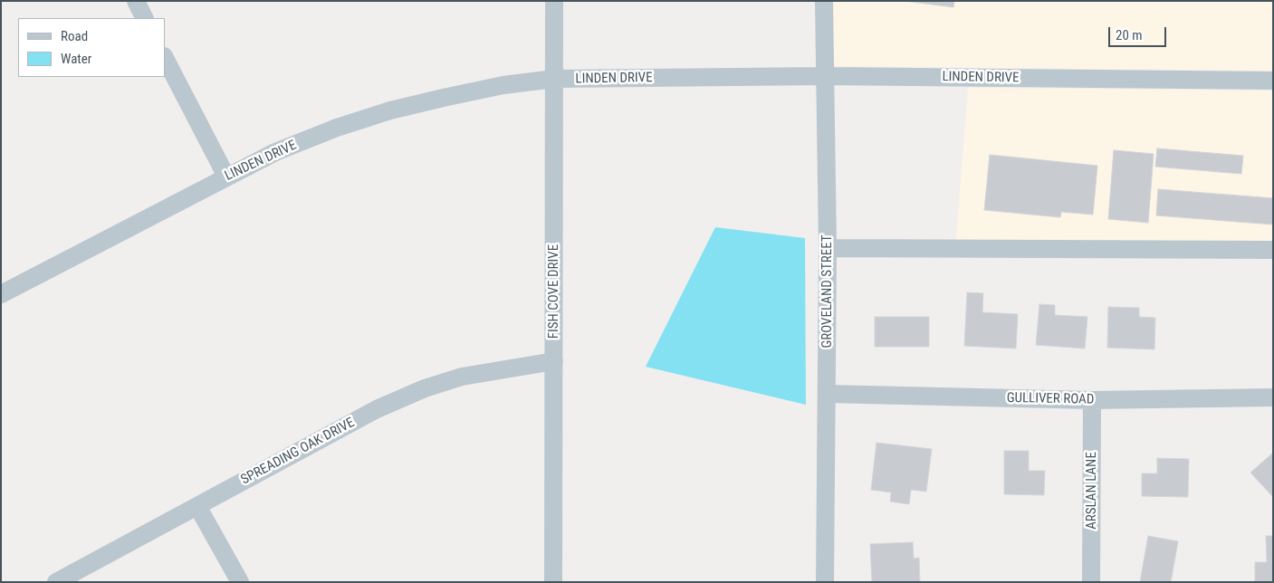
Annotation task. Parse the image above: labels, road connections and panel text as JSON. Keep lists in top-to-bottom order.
{
  "streets": {
    "street": [
      "LINDEN DRIVE",
      "FISH COVE DRIVE",
      "GROVELAND STREET",
      "GULLIVER ROAD",
      "SPREADING OAK DRIVE",
      "ARSLAN LANE"
    ]
  },
  "crossings": [
    ["LINDEN DRIVE", "FISH COVE DRIVE"],
    ["LINDEN DRIVE", "GROVELAND STREET"],
    ["FISH COVE DRIVE", "SPREADING OAK DRIVE"],
    ["GROVELAND STREET", "GULLIVER ROAD"],
    ["GULLIVER ROAD", "ARSLAN LANE"]
  ],
  "legend": ["Road", "Water"],
  "scale_bar": "20 m"
}
